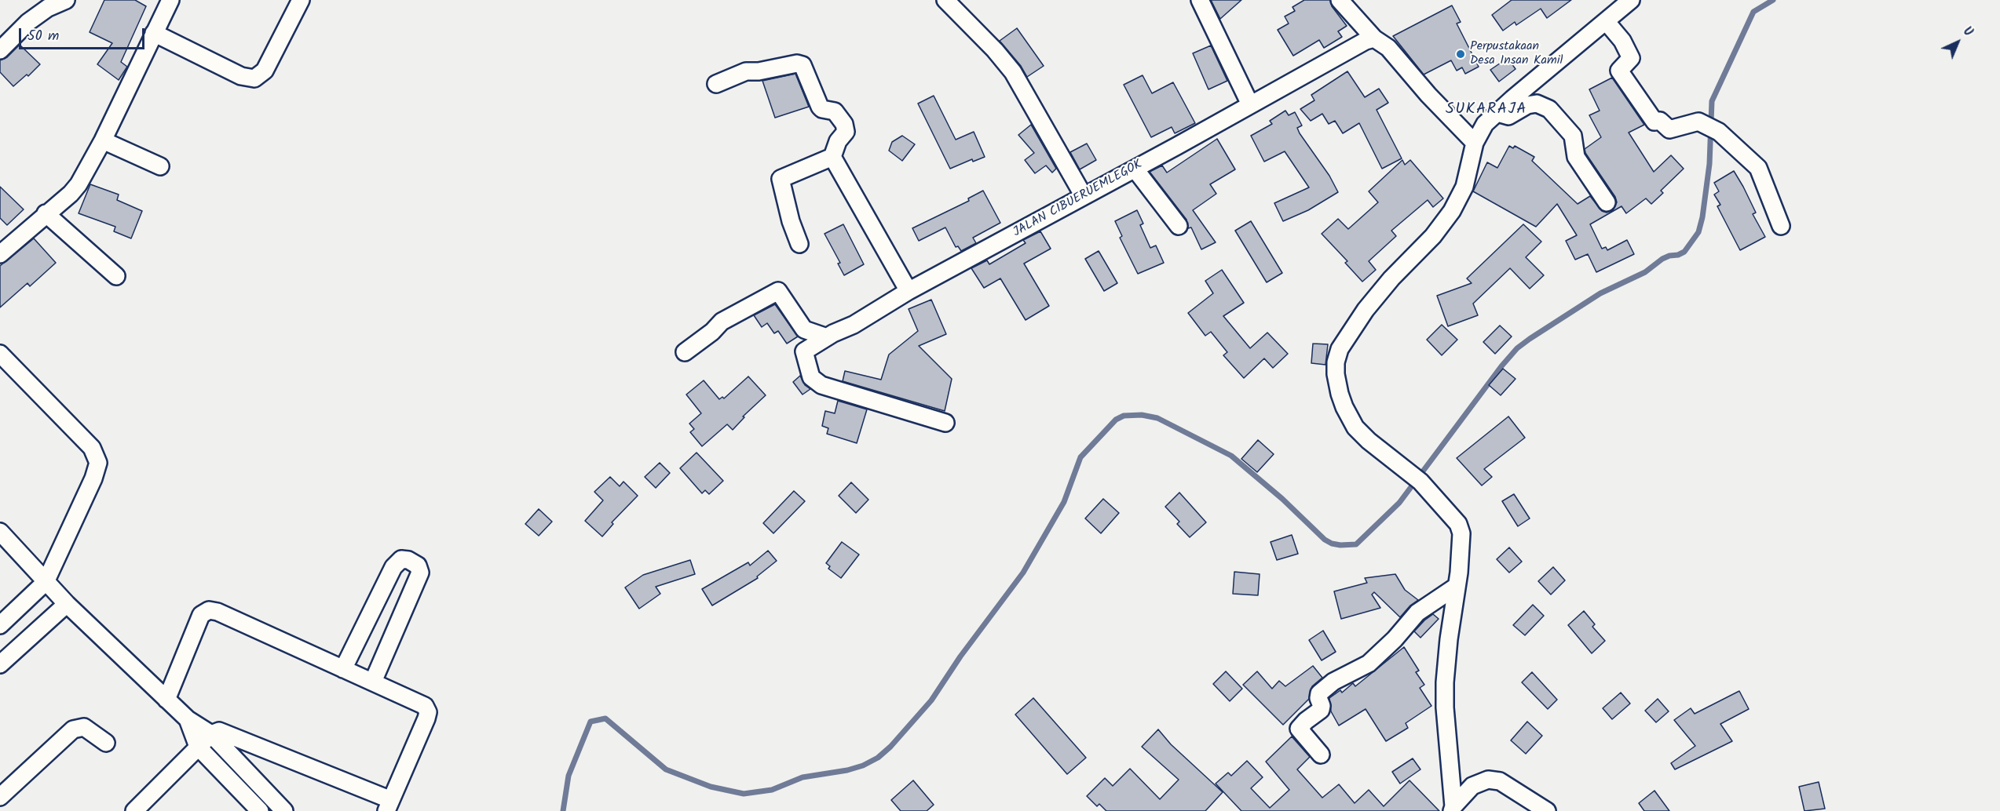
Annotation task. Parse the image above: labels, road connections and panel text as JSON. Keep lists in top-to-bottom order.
{
  "streets": {
    "street": ["JALAN CIBUERUEMLEGOK"]
  },
  "districts": ["SUKARAJA"],
  "places": ["Perpustakaan Desa Insan Kamil"],
  "scale_bar": "50 m",
  "north": "top right"
}
